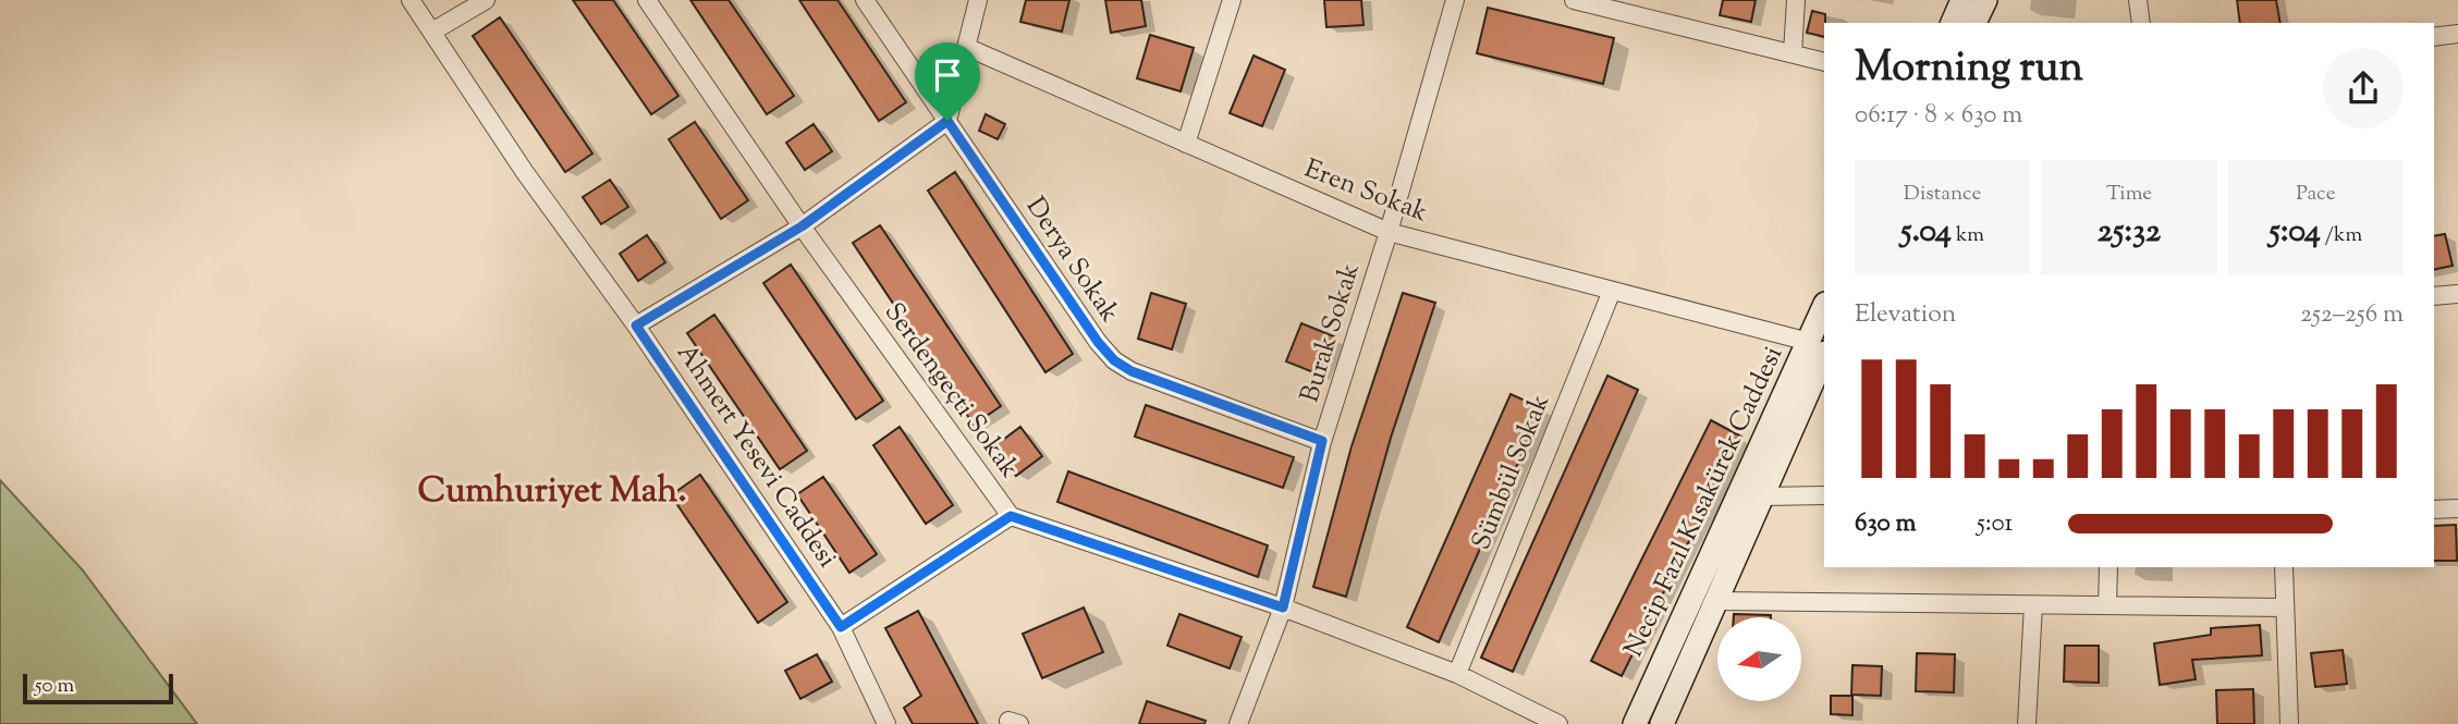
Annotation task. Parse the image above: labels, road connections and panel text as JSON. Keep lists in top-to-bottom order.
{
  "streets": {
    "street": [
      "Eren Sokak",
      "Derya Sokak",
      "Burak Sokak",
      "Serdengeçti Sokak",
      "Ahmert Yesevi Caddesi",
      "Sümbül Sokak",
      "Necip Fazıl Kısakürek Caddesi"
    ]
  },
  "crossings": [
    ["Eren Sokak", "Burak Sokak"],
    ["Eren Sokak", "Sümbül Sokak"],
    ["Eren Sokak", "Necip Fazıl Kısakürek Caddesi"],
    ["Derya Sokak", "Burak Sokak"],
    ["Burak Sokak", "Serdengeçti Sokak"],
    ["Serdengeçti Sokak", "Sümbül Sokak"]
  ],
  "districts": ["Cumhuriyet Mah."],
  "scale_bar": "50 m",
  "north": "left",
  "page": {
    "heading": ["Morning run", "06:17 · 8 × 630 m"],
    "stats": [
      ["Distance", "5.04 km"],
      ["Time", "25:32"],
      ["Pace", "5:04 /km"]
    ],
    "chart": ["Elevation", "252–256 m"],
    "list": [
      {
        "name": "630 m",
        "note": "5:01"
      }
    ],
    "scale": "50 m"
  }
}
